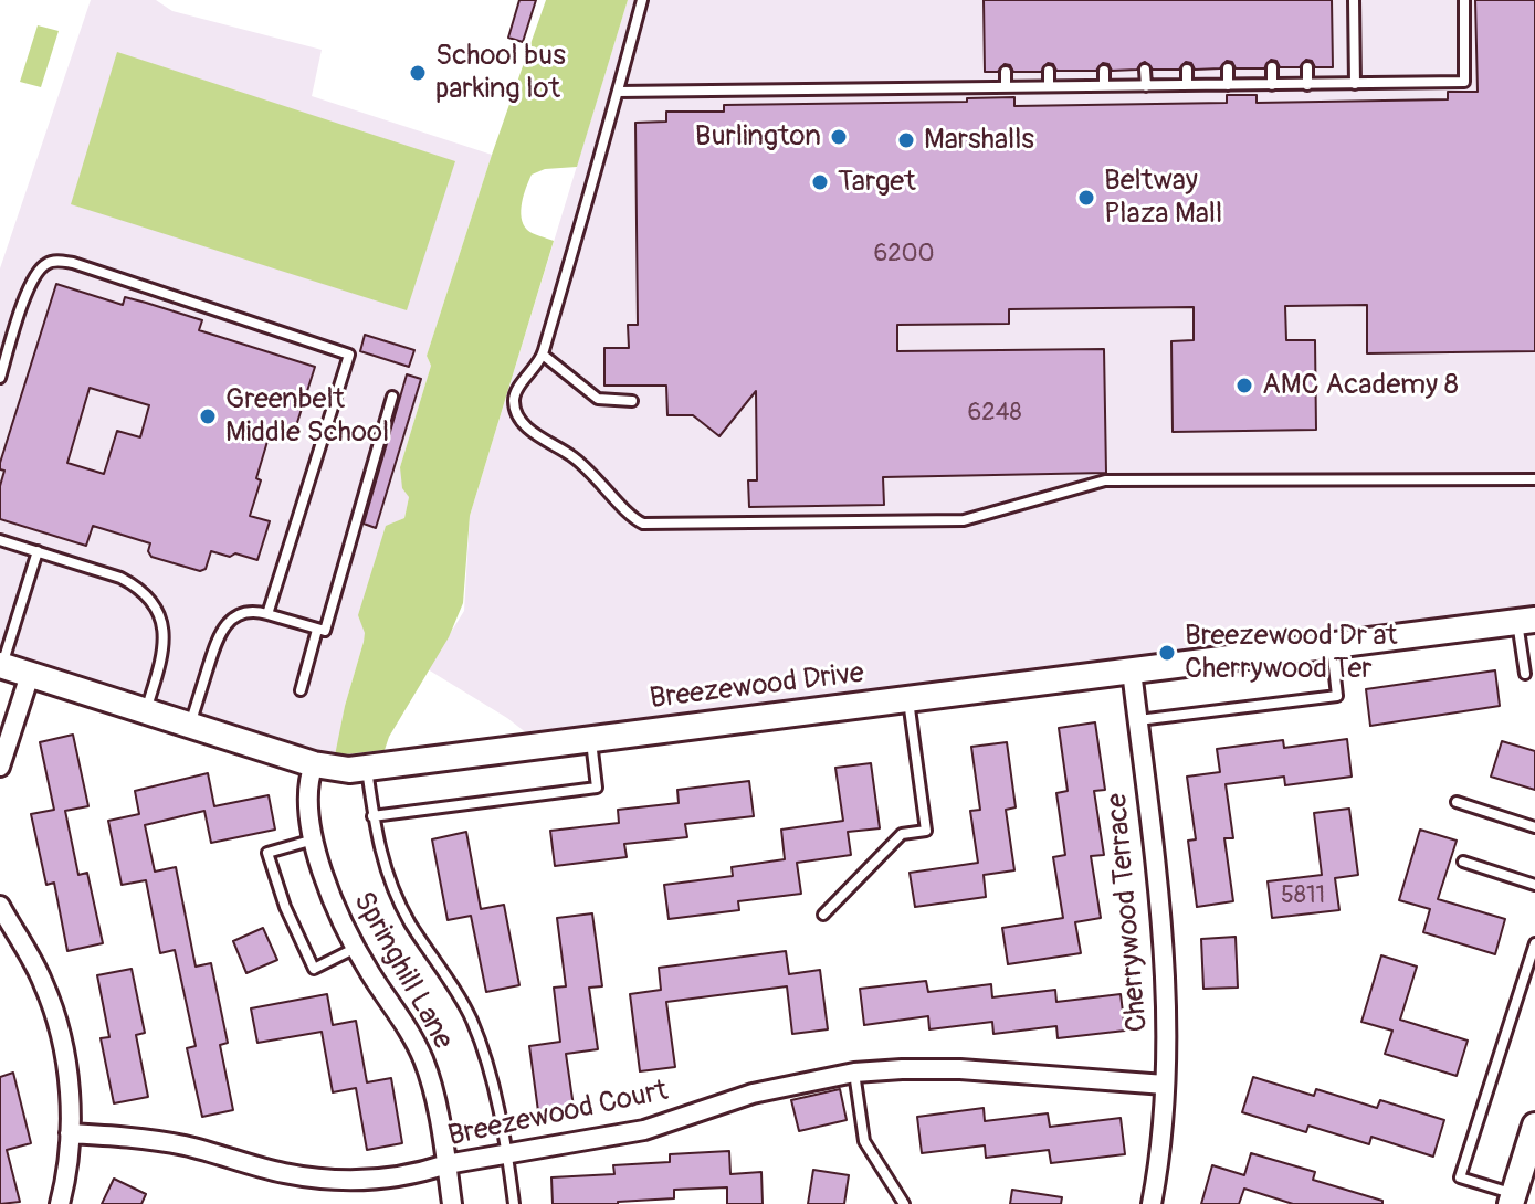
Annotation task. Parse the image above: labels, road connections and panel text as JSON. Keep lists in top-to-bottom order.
{
  "streets": {
    "street": [
      "Breezewood Drive",
      "Cherrywood Terrace",
      "Springhill Lane",
      "Breezewood Court"
    ]
  },
  "crossings": [
    ["Breezewood Drive", "Cherrywood Terrace"],
    ["Breezewood Drive", "Springhill Lane"],
    ["Cherrywood Terrace", "Breezewood Court"],
    ["Springhill Lane", "Breezewood Court"]
  ],
  "places": [
    "School bus parking lot",
    "Burlington",
    "Marshalls",
    "Target",
    "Beltway Plaza Mall",
    "AMC Academy 8",
    "Greenbelt Middle School",
    "Breezewood Dr at Cherrywood Ter"
  ],
  "house_numbers": ["6200", "6248", "5811"]
}
